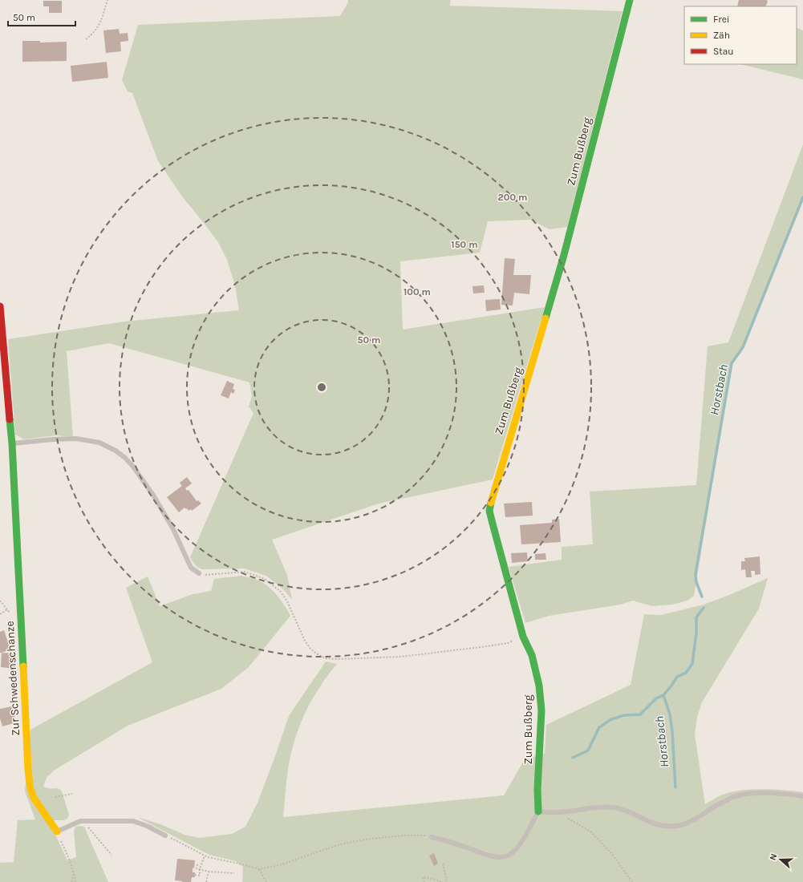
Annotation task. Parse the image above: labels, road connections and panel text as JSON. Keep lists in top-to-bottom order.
{
  "streets": {
    "street": ["Zum Bußberg", "Zur Schwedenschanze"]
  },
  "water": ["Horstbach"],
  "legend": ["Frei", "Zäh", "Stau"],
  "scale_bar": "50 m",
  "north": "left",
  "rings": [
    "200 m",
    "150 m",
    "100 m",
    "50 m"
  ]
}
